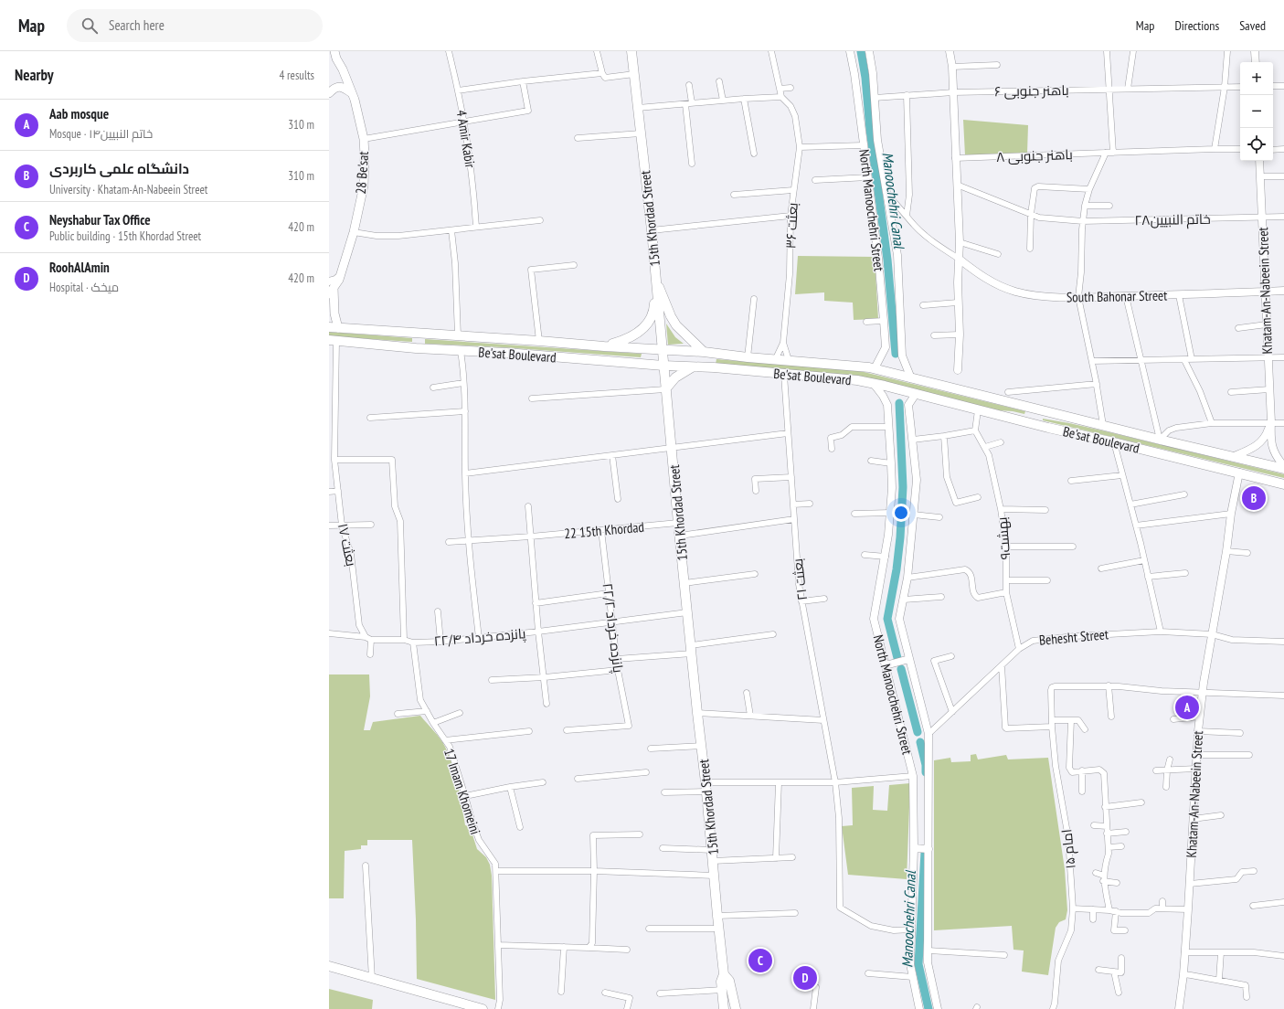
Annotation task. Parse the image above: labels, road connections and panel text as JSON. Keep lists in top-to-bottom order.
{
  "streets": {
    "main road": ["28 Be'sat", "15th Khordad Street", "Be'sat Boulevard"],
    "street": [
      "باهنر جنوبی ۶",
      "4 Amir Kabir",
      "باهنر جنوبی ۸",
      "North Manoochehri Street",
      "خاتم النبیین۲۸",
      "بعثت ۳۶",
      "Khatam-An-Nabeein Street",
      "South Bahonar Street",
      "22 15th Khordad",
      "بهشت۹",
      "بعثت ۱۷",
      "بعثت ۲۱",
      "پانزده خرداد ۲۲/۲",
      "پانزده خرداد ۲۲/۴",
      "Behesht Street",
      "17 Imam Khomeini",
      "امام ۱۵"
    ]
  },
  "crossings": [
    ["باهنر جنوبی ۶", "North Manoochehri Street"],
    ["North Manoochehri Street", "Be'sat Boulevard"],
    ["North Manoochehri Street", "بعثت ۲۱"],
    ["North Manoochehri Street", "Behesht Street"],
    ["15th Khordad Street", "Be'sat Boulevard"],
    ["15th Khordad Street", "22 15th Khordad"],
    ["خاتم النبیین۲۸", "Khatam-An-Nabeein Street"],
    ["بعثت ۳۶", "Be'sat Boulevard"],
    ["Khatam-An-Nabeein Street", "South Bahonar Street"],
    ["Khatam-An-Nabeein Street", "Be'sat Boulevard"],
    ["Khatam-An-Nabeein Street", "Behesht Street"],
    ["Be'sat Boulevard", "بعثت ۱۷"],
    ["Be'sat Boulevard", "بعثت ۲۱"],
    ["22 15th Khordad", "پانزده خرداد ۲۲/۲"],
    ["22 15th Khordad", "پانزده خرداد ۲۲/۴"],
    ["بهشت۹", "Behesht Street"],
    ["بعثت ۱۷", "پانزده خرداد ۲۲/۴"],
    ["پانزده خرداد ۲۲/۴", "17 Imam Khomeini"]
  ],
  "water": ["Manoochehri Canal"],
  "page": {
    "header": "Map",
    "search": "Search here",
    "nav": ["Map", "Directions", "Saved"],
    "heading": ["Nearby", "4 results"],
    "map_buttons": ["+", "−"],
    "list": [
      {
        "mark": "A",
        "name": "Aab mosque",
        "note": "Mosque · خاتم النبیین۱۴",
        "value": "310 m"
      },
      {
        "mark": "B",
        "name": "دانشگاه علمی کاربردی",
        "note": "University · Khatam-An-Nabeein Street",
        "value": "310 m"
      },
      {
        "mark": "C",
        "name": "Neyshabur Tax Office",
        "note": "Public building · 15th Khordad Street",
        "value": "420 m"
      },
      {
        "mark": "D",
        "name": "RoohAlAmin",
        "note": "Hospital · میخک",
        "value": "420 m"
      }
    ],
    "pins": [
      "B",
      "A",
      "C",
      "D"
    ]
  }
}
